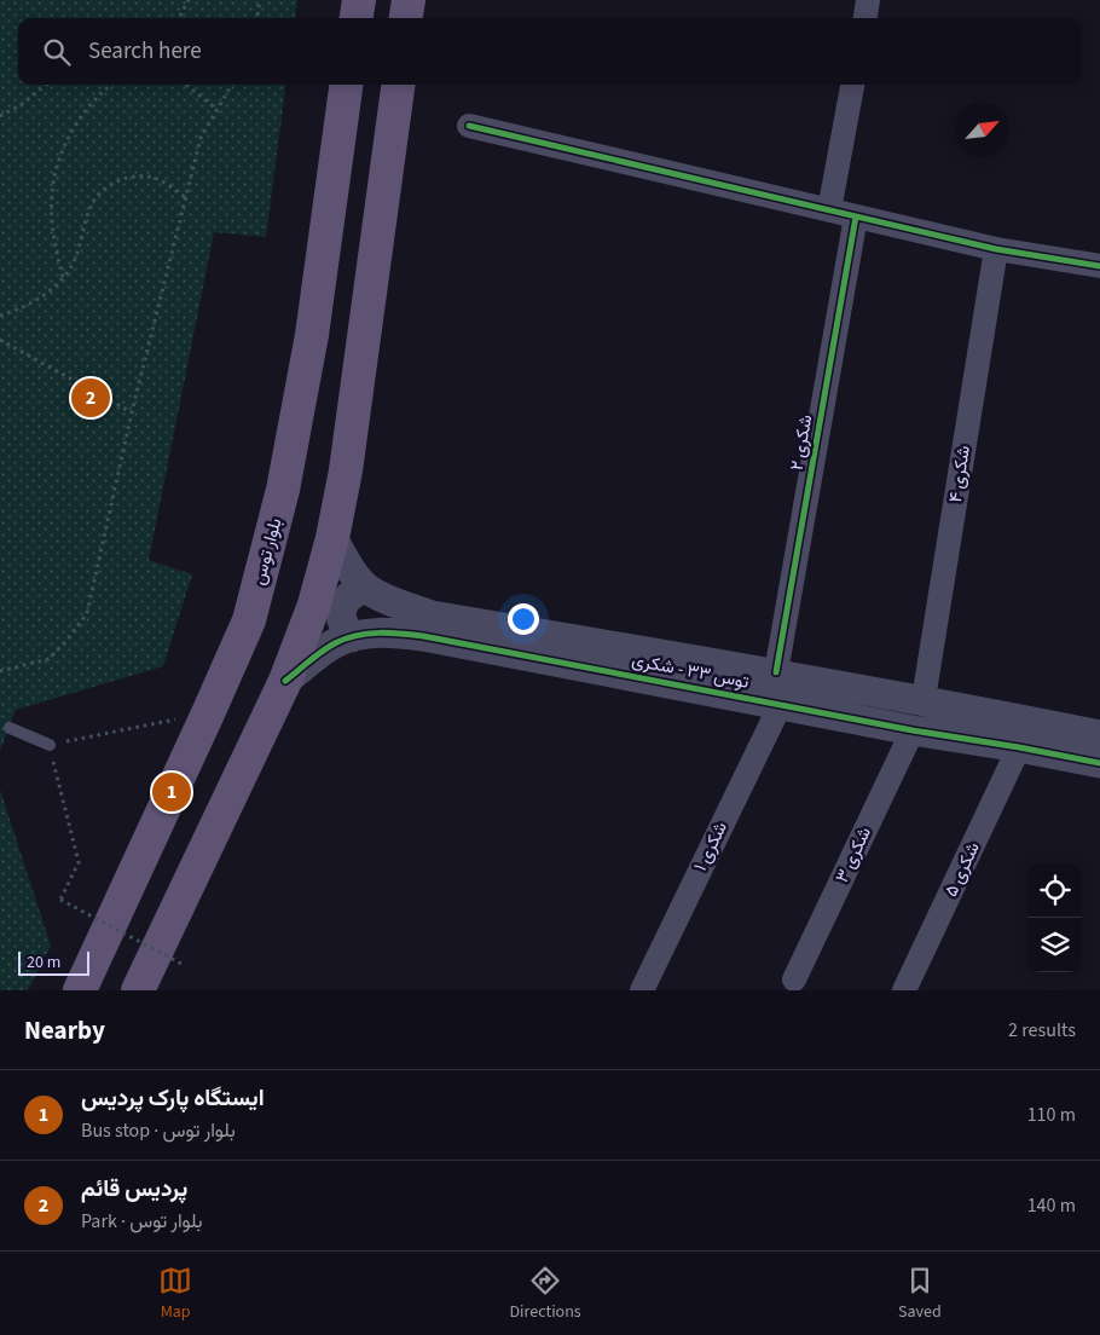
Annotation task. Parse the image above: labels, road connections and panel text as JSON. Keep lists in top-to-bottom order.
{
  "streets": {
    "main road": ["بلوار توس"],
    "street": [
      "شکری ۲",
      "شکری ۴",
      "توس ۳۳ - شکری",
      "شکری ۱",
      "شکری ۳",
      "شکری ۵"
    ]
  },
  "crossings": [
    ["شکری ۲", "توس ۳۳ - شکری"],
    ["شکری ۴", "توس ۳۳ - شکری"],
    ["توس ۳۳ - شکری", "شکری ۱"],
    ["توس ۳۳ - شکری", "شکری ۳"],
    ["توس ۳۳ - شکری", "شکری ۵"]
  ],
  "scale_bar": "20 m",
  "north": "top right",
  "page": {
    "search": "Search here",
    "pins": ["2", "1"],
    "scale": "20 m",
    "heading": ["Nearby", "2 results"],
    "list": [
      {
        "mark": "1",
        "name": "ایستگاه پارک پردیس",
        "note": "Bus stop · بلوار توس",
        "value": "110 m"
      },
      {
        "mark": "2",
        "name": "پردیس قائم",
        "note": "Park · بلوار توس",
        "value": "140 m"
      }
    ],
    "nav": ["Map", "Directions", "Saved"]
  }
}
